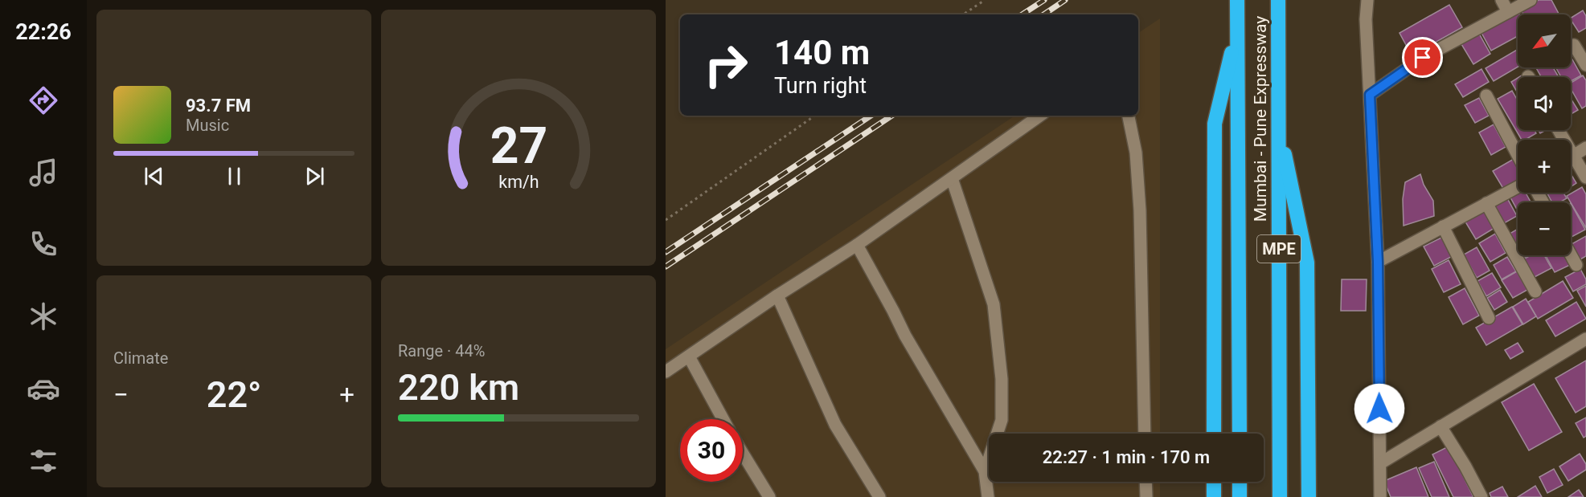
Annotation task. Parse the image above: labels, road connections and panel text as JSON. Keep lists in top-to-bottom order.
{
  "streets": {
    "highway": ["Mumbai - Pune Expressway", "MPE"]
  },
  "north": "bottom left",
  "page": {
    "tabs": "22:26",
    "map_buttons": ["+", "−"],
    "turn": ["140 m", "Turn right"],
    "song": ["93.7 FM", "Music"],
    "tile": [
      "Climate",
      ["Range · 44%", "220 km"]
    ],
    "heat": ["−", "22°", "+"],
    "limit": "30",
    "trip": "22:27 · 1 min · 170 m",
    "gauge": ["27", "km/h"]
  }
}
